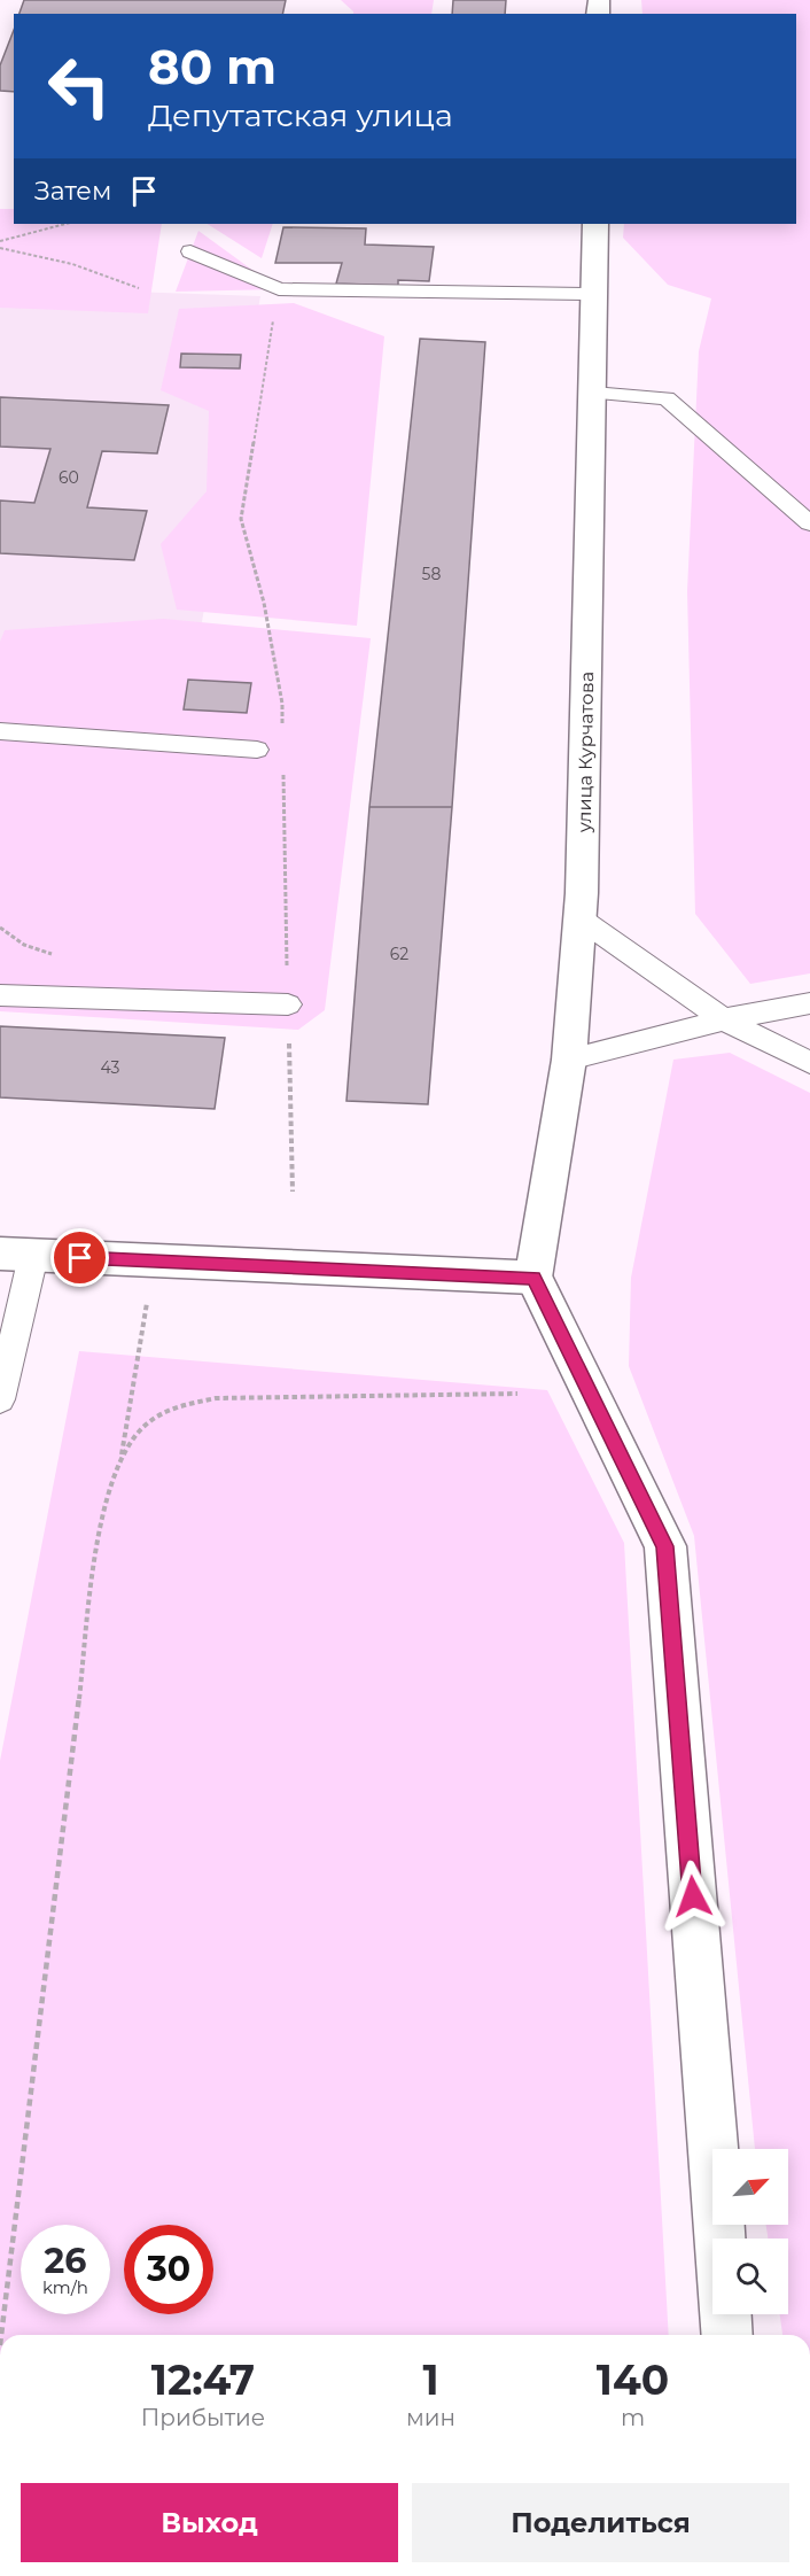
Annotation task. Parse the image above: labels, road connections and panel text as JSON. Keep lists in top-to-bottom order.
{
  "streets": {
    "street": ["улица Курчатова"]
  },
  "house_numbers": [
    "60",
    "58",
    "62",
    "43"
  ],
  "north": "top right",
  "page": {
    "turn": ["80 m", "Депутатская улица"],
    "then": "Затем",
    "speed": "26 km/h",
    "limit": "30",
    "eta": [
      "12:47",
      "Прибытие",
      "1",
      "мин",
      "140",
      "m"
    ],
    "buttons": ["Выход", "Поделиться"]
  }
}
